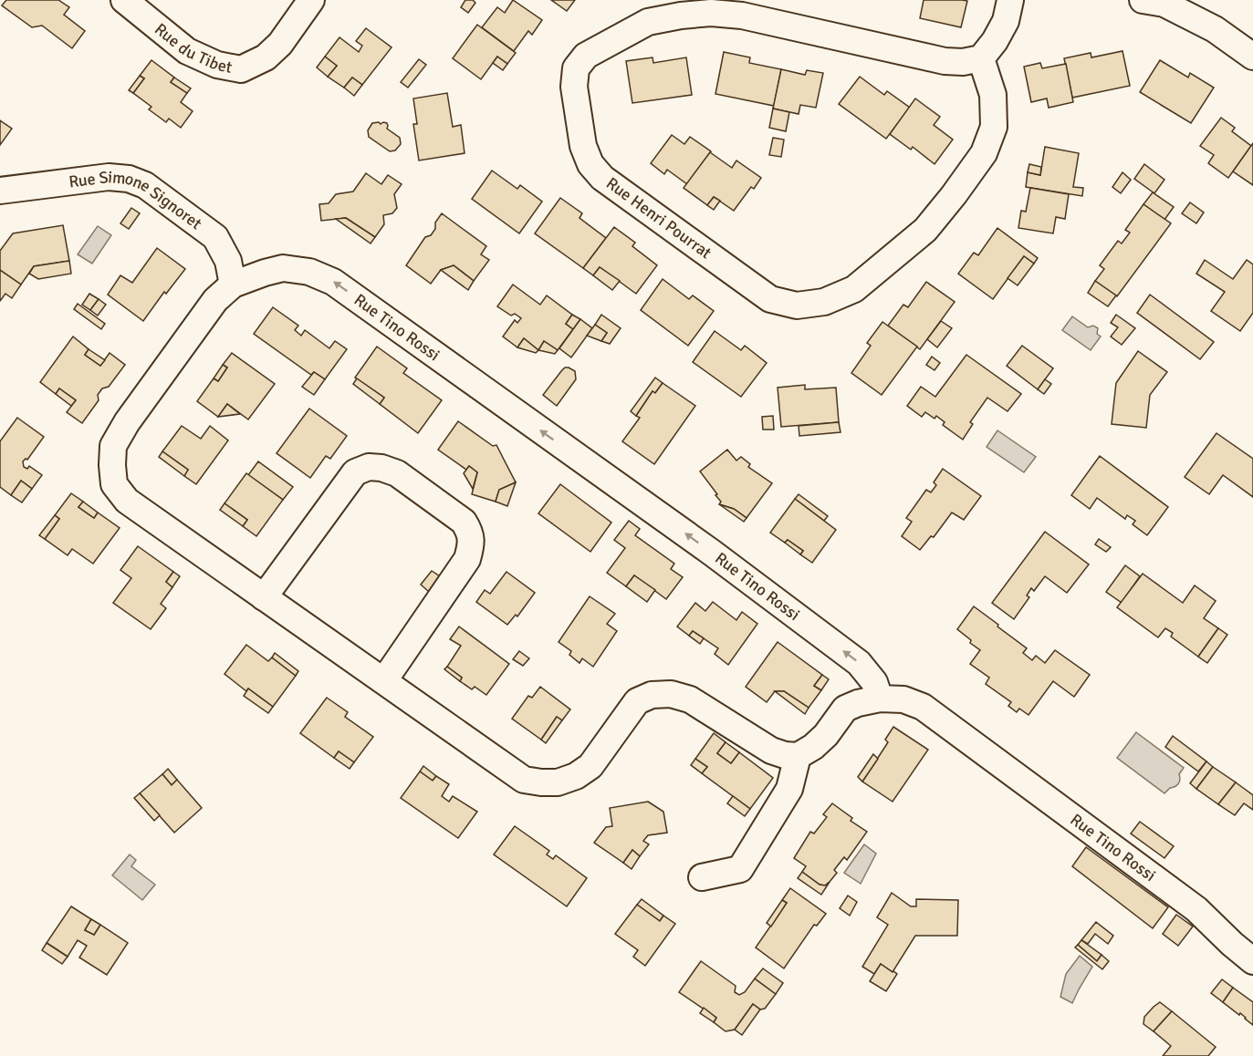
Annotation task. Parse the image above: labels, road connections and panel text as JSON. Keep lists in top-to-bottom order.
{
  "streets": {
    "street": [
      "Rue du Tibet",
      "Rue Simone Signoret",
      "Rue Henri Pourrat",
      "Rue Tino Rossi"
    ]
  },
  "crossings": [
    ["Rue Simone Signoret", "Rue Tino Rossi"]
  ]
}
